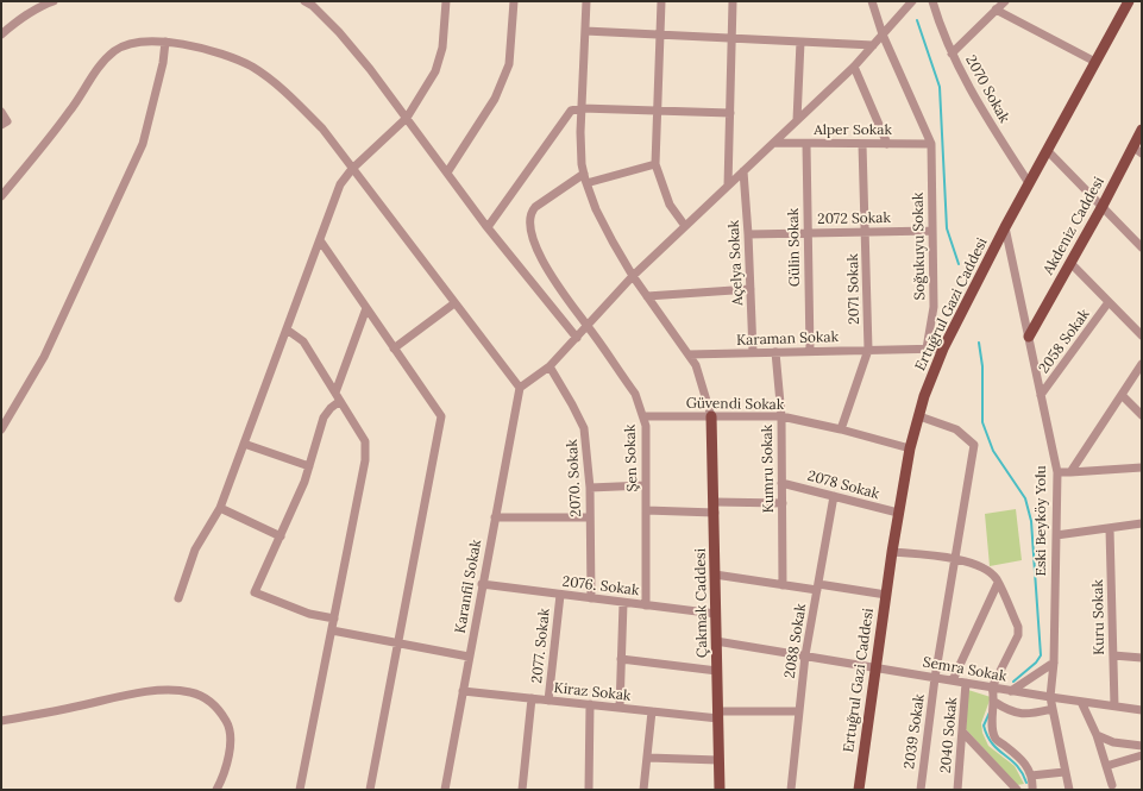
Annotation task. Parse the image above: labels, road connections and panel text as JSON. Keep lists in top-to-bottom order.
{
  "streets": {
    "main road": ["Akdeniz Caddesi", "Ertuğrul Gazi Caddesi", "Çakmak Caddesi"],
    "street": [
      "2070 Sokak",
      "Alper Sokak",
      "2072 Sokak",
      "Soğukuyu Sokak",
      "Gülin Sokak",
      "Açelya Sokak",
      "2071 Sokak",
      "Karaman Sokak",
      "2058 Sokak",
      "Güvendi Sokak",
      "Şen Sokak",
      "Kumru Sokak",
      "2070. Sokak",
      "2078 Sokak",
      "Eski Beyköy Yolu",
      "Karanfil Sokak",
      "2076. Sokak",
      "Kuru Sokak",
      "2088 Sokak",
      "2077. Sokak",
      "Semra Sokak",
      "Kiraz Sokak",
      "2039 Sokak",
      "2040 Sokak"
    ]
  },
  "crossings": [
    ["2070 Sokak", "Ertuğrul Gazi Caddesi"],
    ["Alper Sokak", "Soğukuyu Sokak"],
    ["Alper Sokak", "Gülin Sokak"],
    ["Alper Sokak", "2071 Sokak"],
    ["2072 Sokak", "Soğukuyu Sokak"],
    ["2072 Sokak", "Gülin Sokak"],
    ["2072 Sokak", "Açelya Sokak"],
    ["2072 Sokak", "2071 Sokak"],
    ["Akdeniz Caddesi", "Eski Beyköy Yolu"],
    ["Soğukuyu Sokak", "Karaman Sokak"],
    ["Gülin Sokak", "Karaman Sokak"],
    ["Açelya Sokak", "Karaman Sokak"],
    ["2071 Sokak", "Karaman Sokak"],
    ["2071 Sokak", "Güvendi Sokak"],
    ["Ertuğrul Gazi Caddesi", "Karaman Sokak"],
    ["Ertuğrul Gazi Caddesi", "Güvendi Sokak"],
    ["Ertuğrul Gazi Caddesi", "2078 Sokak"],
    ["Ertuğrul Gazi Caddesi", "Eski Beyköy Yolu"],
    ["Ertuğrul Gazi Caddesi", "Semra Sokak"],
    ["Ertuğrul Gazi Caddesi", "2039 Sokak"],
    ["Karaman Sokak", "Kumru Sokak"],
    ["2058 Sokak", "Eski Beyköy Yolu"],
    ["Güvendi Sokak", "Şen Sokak"],
    ["Güvendi Sokak", "Kumru Sokak"],
    ["Güvendi Sokak", "Çakmak Caddesi"],
    ["Şen Sokak", "2076. Sokak"],
    ["Kumru Sokak", "2078 Sokak"],
    ["2070. Sokak", "2076. Sokak"],
    ["2078 Sokak", "2088 Sokak"],
    ["Eski Beyköy Yolu", "Semra Sokak"],
    ["Karanfil Sokak", "2076. Sokak"],
    ["Karanfil Sokak", "Kiraz Sokak"],
    ["2076. Sokak", "Çakmak Caddesi"],
    ["2076. Sokak", "2077. Sokak"],
    ["Çakmak Caddesi", "Semra Sokak"],
    ["Çakmak Caddesi", "Kiraz Sokak"],
    ["Kuru Sokak", "Semra Sokak"],
    ["2088 Sokak", "Semra Sokak"],
    ["2088 Sokak", "Kiraz Sokak"],
    ["2077. Sokak", "Kiraz Sokak"],
    ["Semra Sokak", "2039 Sokak"],
    ["Semra Sokak", "2040 Sokak"]
  ]
}
